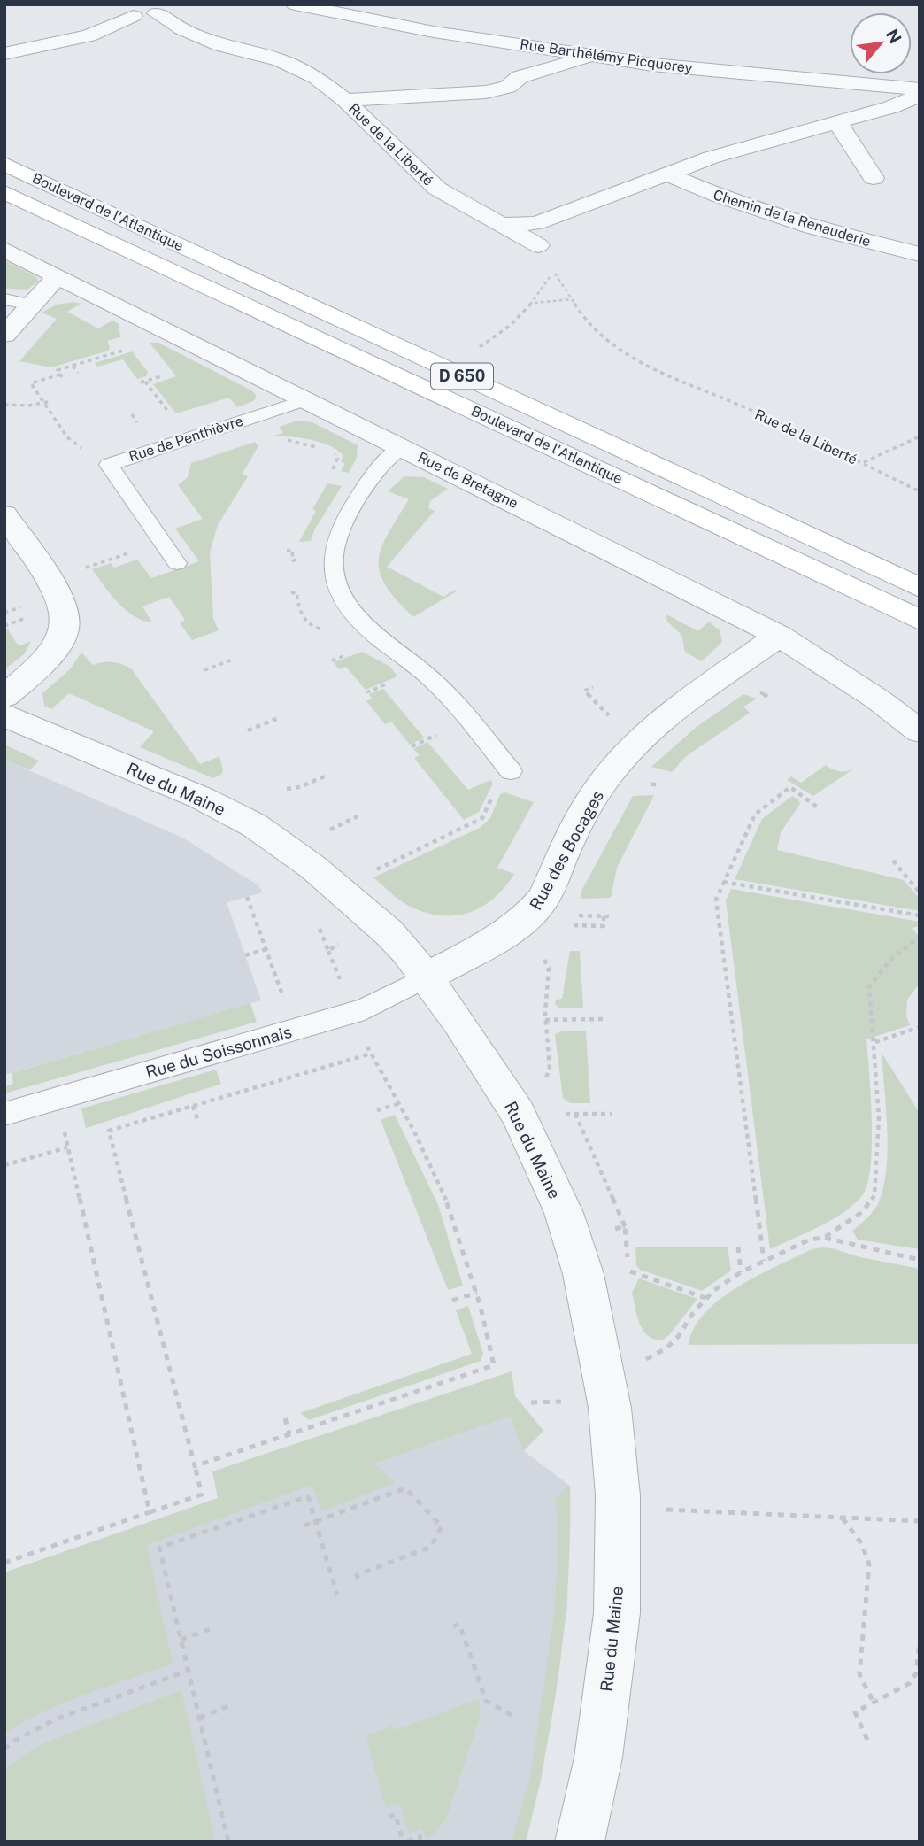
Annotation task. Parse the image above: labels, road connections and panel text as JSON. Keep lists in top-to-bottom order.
{
  "streets": {
    "main road": ["Boulevard de l'Atlantique", "D 650"],
    "street": [
      "Rue Barthélémy Picquerey",
      "Rue de la Liberté",
      "Chemin de la Renauderie",
      "Rue de Bretagne",
      "Rue du Maine",
      "Rue des Bocages"
    ],
    "lane": ["Rue de Penthièvre", "Rue du Soissonnais"]
  },
  "crossings": [
    ["Rue de Penthièvre", "Rue de Bretagne"],
    ["Rue de Bretagne", "Rue des Bocages"],
    ["Rue du Maine", "Rue des Bocages"],
    ["Rue du Maine", "Rue du Soissonnais"],
    ["Rue des Bocages", "Rue du Soissonnais"]
  ],
  "north": "top right"
}
